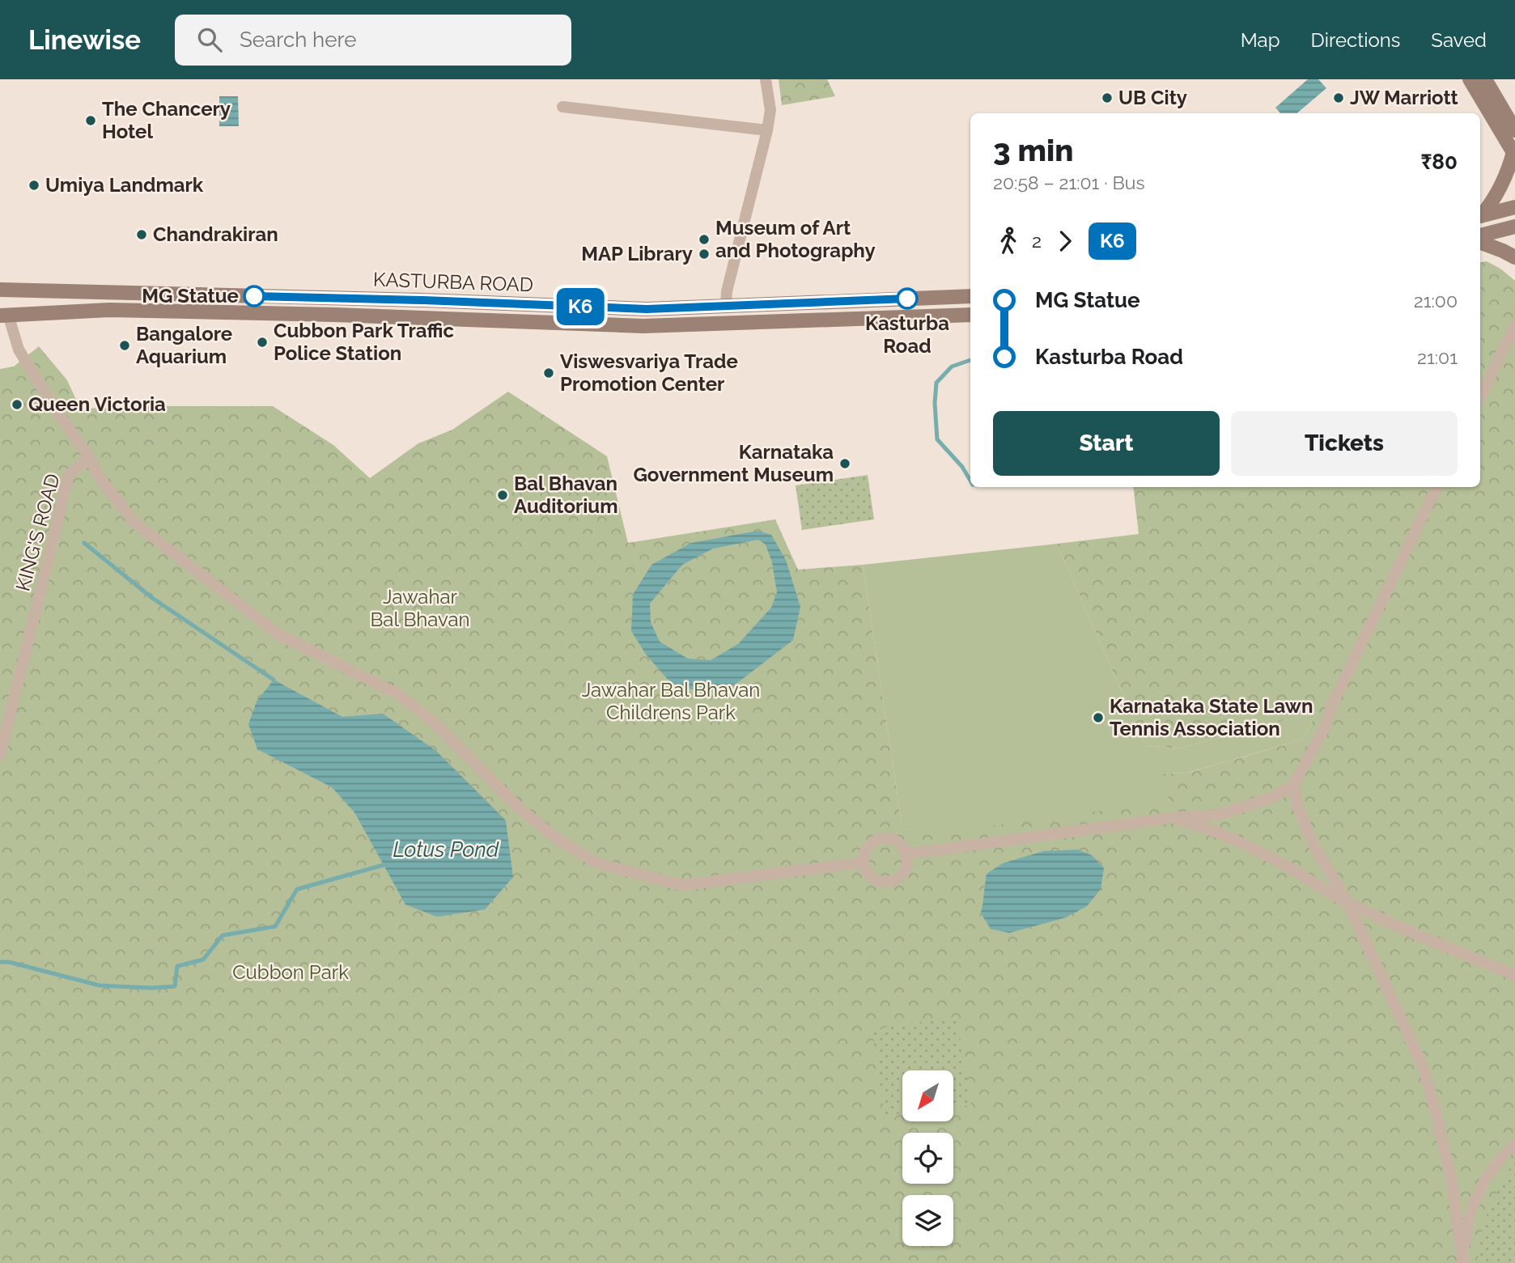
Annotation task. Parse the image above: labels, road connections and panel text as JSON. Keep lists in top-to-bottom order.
{
  "streets": {
    "main road": ["KASTURBA ROAD"],
    "street": ["KING'S ROAD"]
  },
  "water": ["Lotus Pond"],
  "parks": ["Jawahar Bal Bhavan", "Jawahar Bal Bhavan Childrens Park", "Cubbon Park"],
  "places": [
    "UB City",
    "JW Marriott",
    "The Chancery Hotel",
    "Umiya Landmark",
    "Chandrakiran",
    "Museum of Art and Photography",
    "MAP Library",
    "MG Statue",
    "Kasturba Road",
    "Cubbon Park Traffic Police Station",
    "Bangalore Aquarium",
    "Viswesvariya Trade Promotion Center",
    "Queen Victoria",
    "Karnataka Government Museum",
    "Bal Bhavan Auditorium",
    "Karnataka State Lawn Tennis Association"
  ],
  "lines": ["bus line K6"],
  "north": "bottom left",
  "page": {
    "header": "Linewise",
    "search": "Search here",
    "nav": ["Map", "Directions", "Saved"],
    "on_map": "K6",
    "heading": ["3 min", "20:58 – 21:01 · Bus", "₹80"],
    "legs": ["2", "K6"],
    "list": [
      {
        "name": "MG Statue",
        "value": "21:00"
      },
      {
        "name": "Kasturba Road",
        "value": "21:01"
      }
    ],
    "buttons": ["Start", "Tickets"]
  }
}
